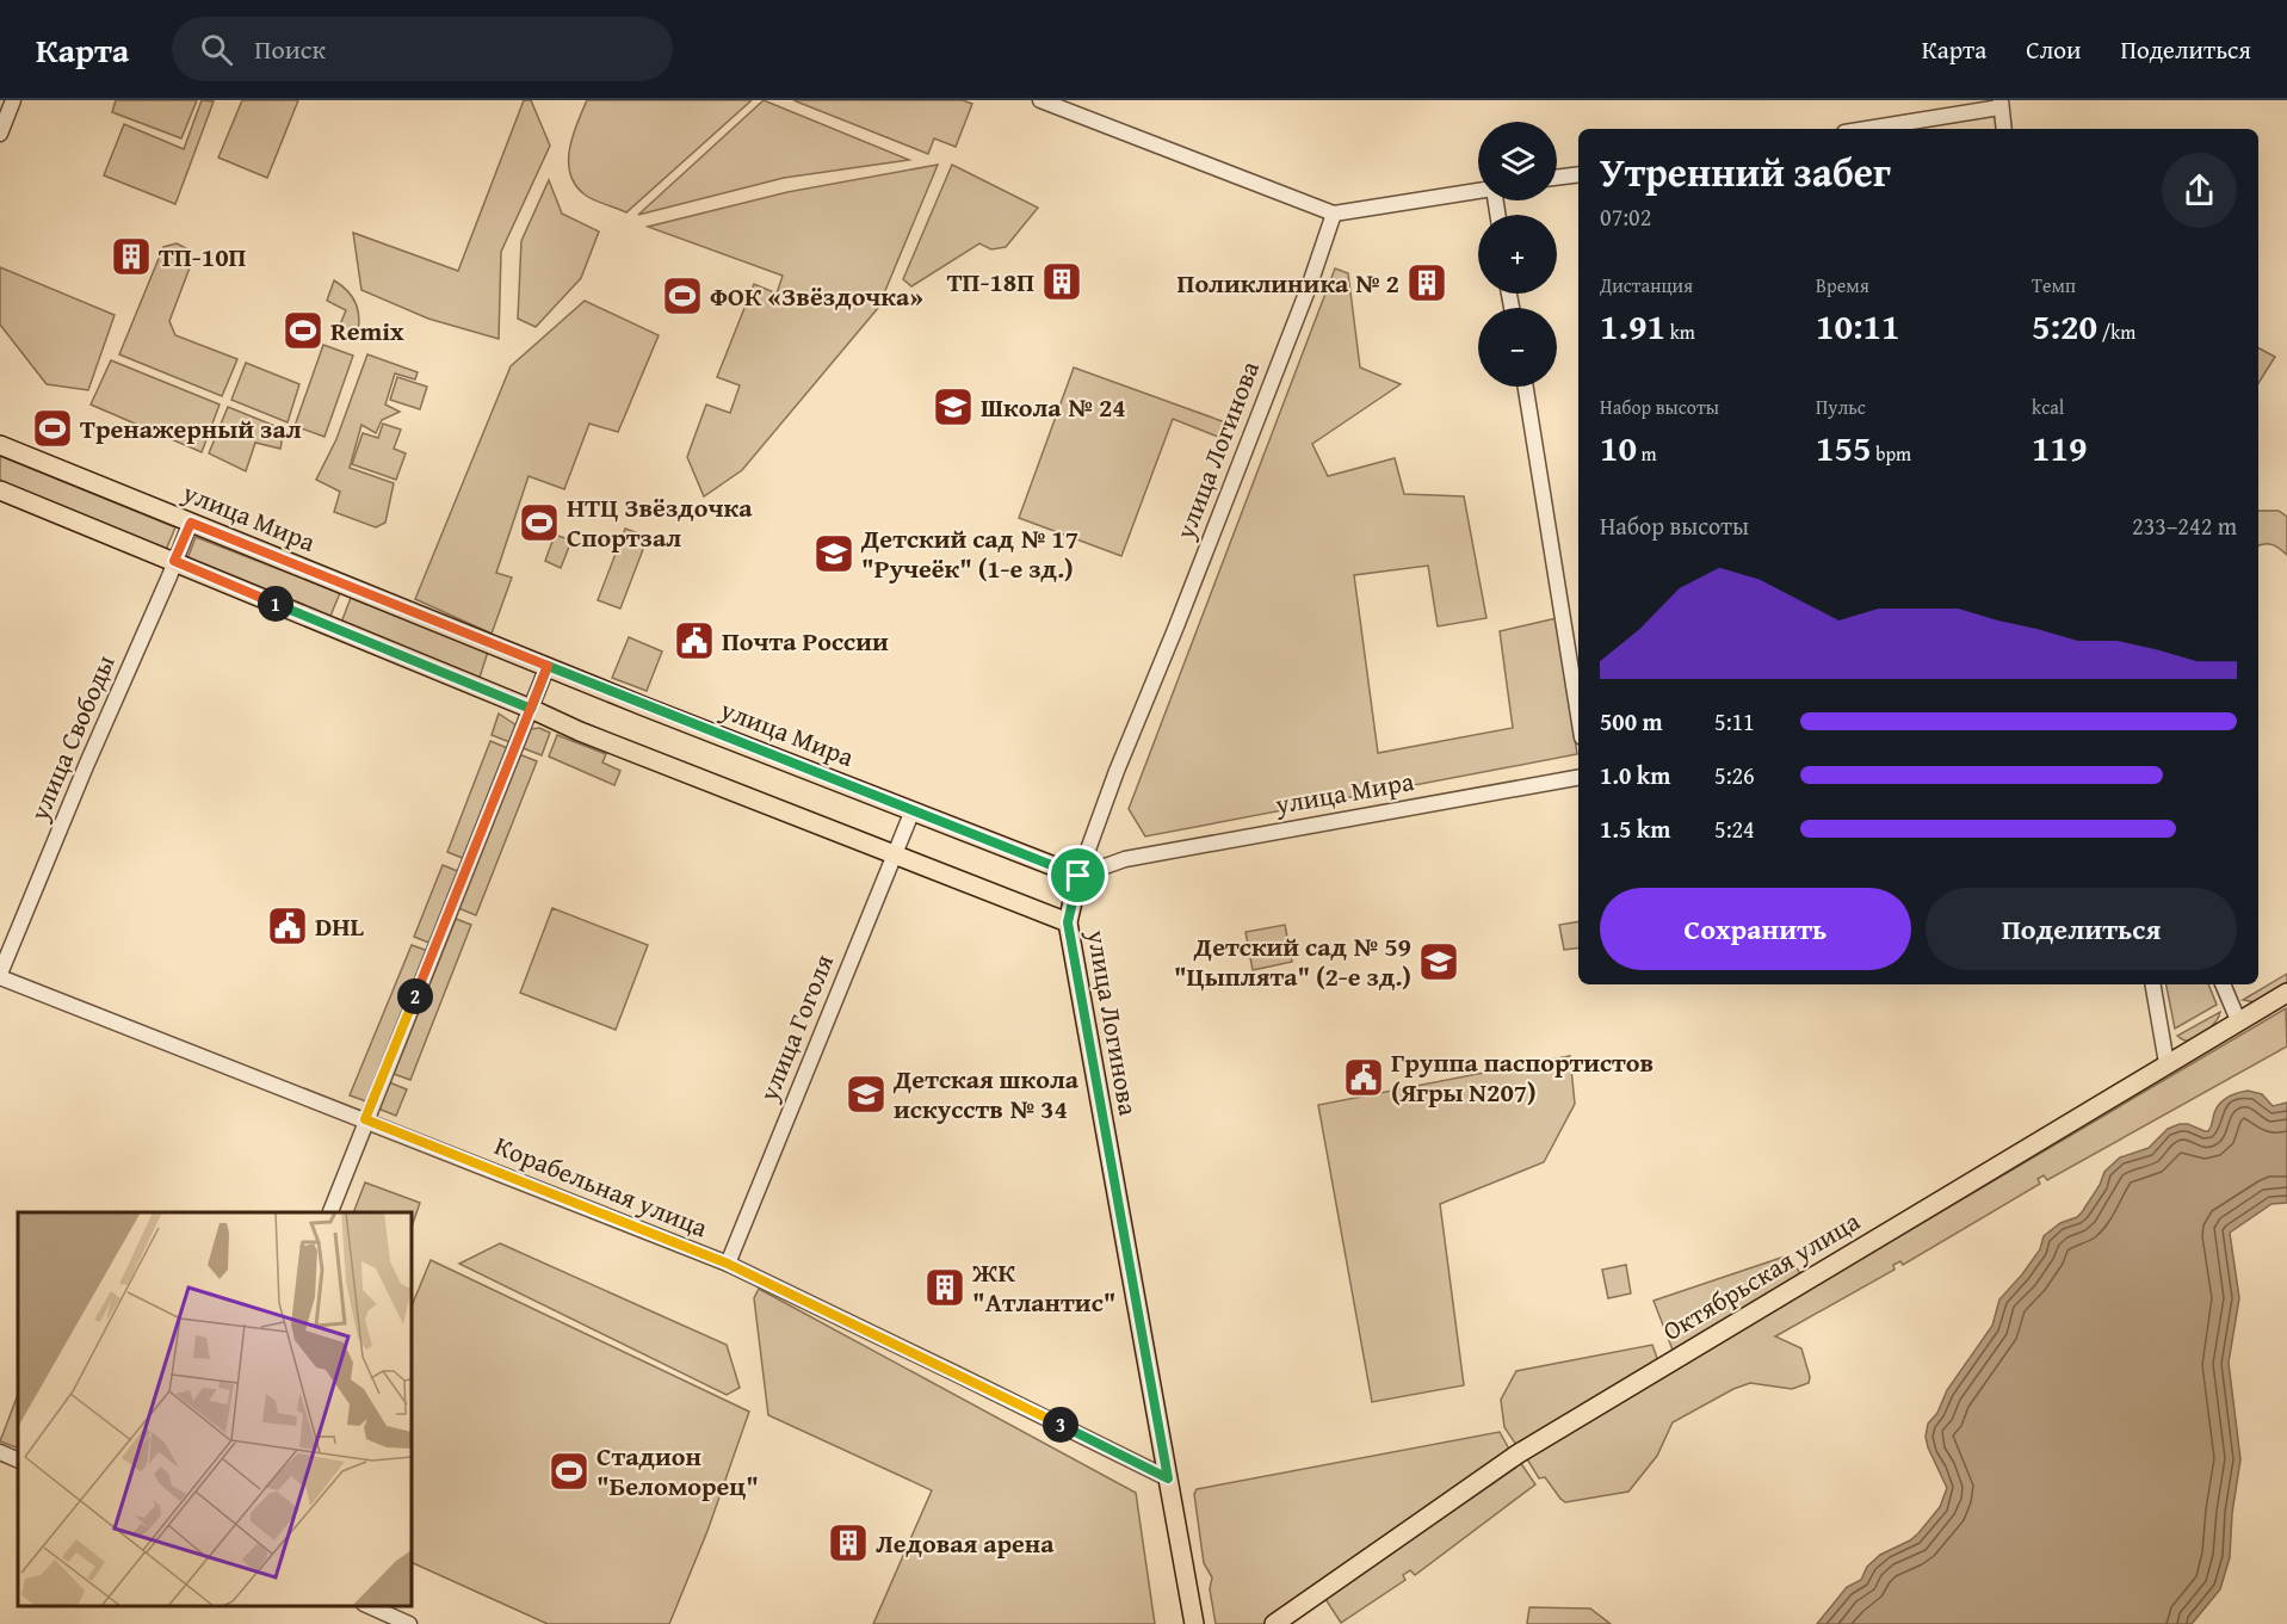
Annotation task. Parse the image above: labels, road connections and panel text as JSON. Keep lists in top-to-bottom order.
{
  "streets": {
    "main road": ["улица Логинова", "улица Мира", "Октябрьская улица"],
    "street": ["улица Свободы", "улица Гоголя", "Корабельная улица"]
  },
  "crossings": [
    ["улица Логинова", "улица Мира"],
    ["улица Логинова", "Корабельная улица"],
    ["улица Мира", "улица Свободы"],
    ["улица Мира", "улица Гоголя"],
    ["улица Свободы", "Корабельная улица"],
    ["улица Гоголя", "Корабельная улица"]
  ],
  "places": {
    "building": [
      "ТП-10П",
      "ТП-18П",
      "Поликлиника № 2",
      "ЖК \"Атлантис\"",
      "Ледовая арена"
    ],
    "sports": [
      "ФОК «Звёздочка»",
      "Remix",
      "Тренажерный зал",
      "НТЦ Звёздочка Спортзал",
      "Стадион \"Беломорец\""
    ],
    "school or university": [
      "Школа № 24",
      "Детский сад № 17 \"Ручеёк\" (1-е зд.)",
      "Детский сад № 59 \"Цыплята\" (2-е зд.)",
      "Детская школа искусств № 34"
    ],
    "public building": ["Почта России", "DHL", "Группа паспортистов (Ягры N207)"]
  },
  "page": {
    "header": "Карта",
    "search": "Поиск",
    "nav": ["Карта", "Слои", "Поделиться"],
    "map_buttons": ["+", "−"],
    "heading": ["Утренний забег", "07:02"],
    "stats": [
      ["Дистанция", "1.91 km"],
      ["Время", "10:11"],
      ["Темп", "5:20 /km"],
      ["Набор высоты", "10 m"],
      ["Пульс", "155 bpm"],
      ["kcal", "119"]
    ],
    "chart": ["Набор высоты", "233–242 m"],
    "pins": ["1", "2", "3"],
    "list": [
      {
        "name": "500 m",
        "note": "5:11"
      },
      {
        "name": "1.0 km",
        "note": "5:26"
      },
      {
        "name": "1.5 km",
        "note": "5:24"
      }
    ],
    "buttons": ["Сохранить", "Поделиться"]
  }
}
